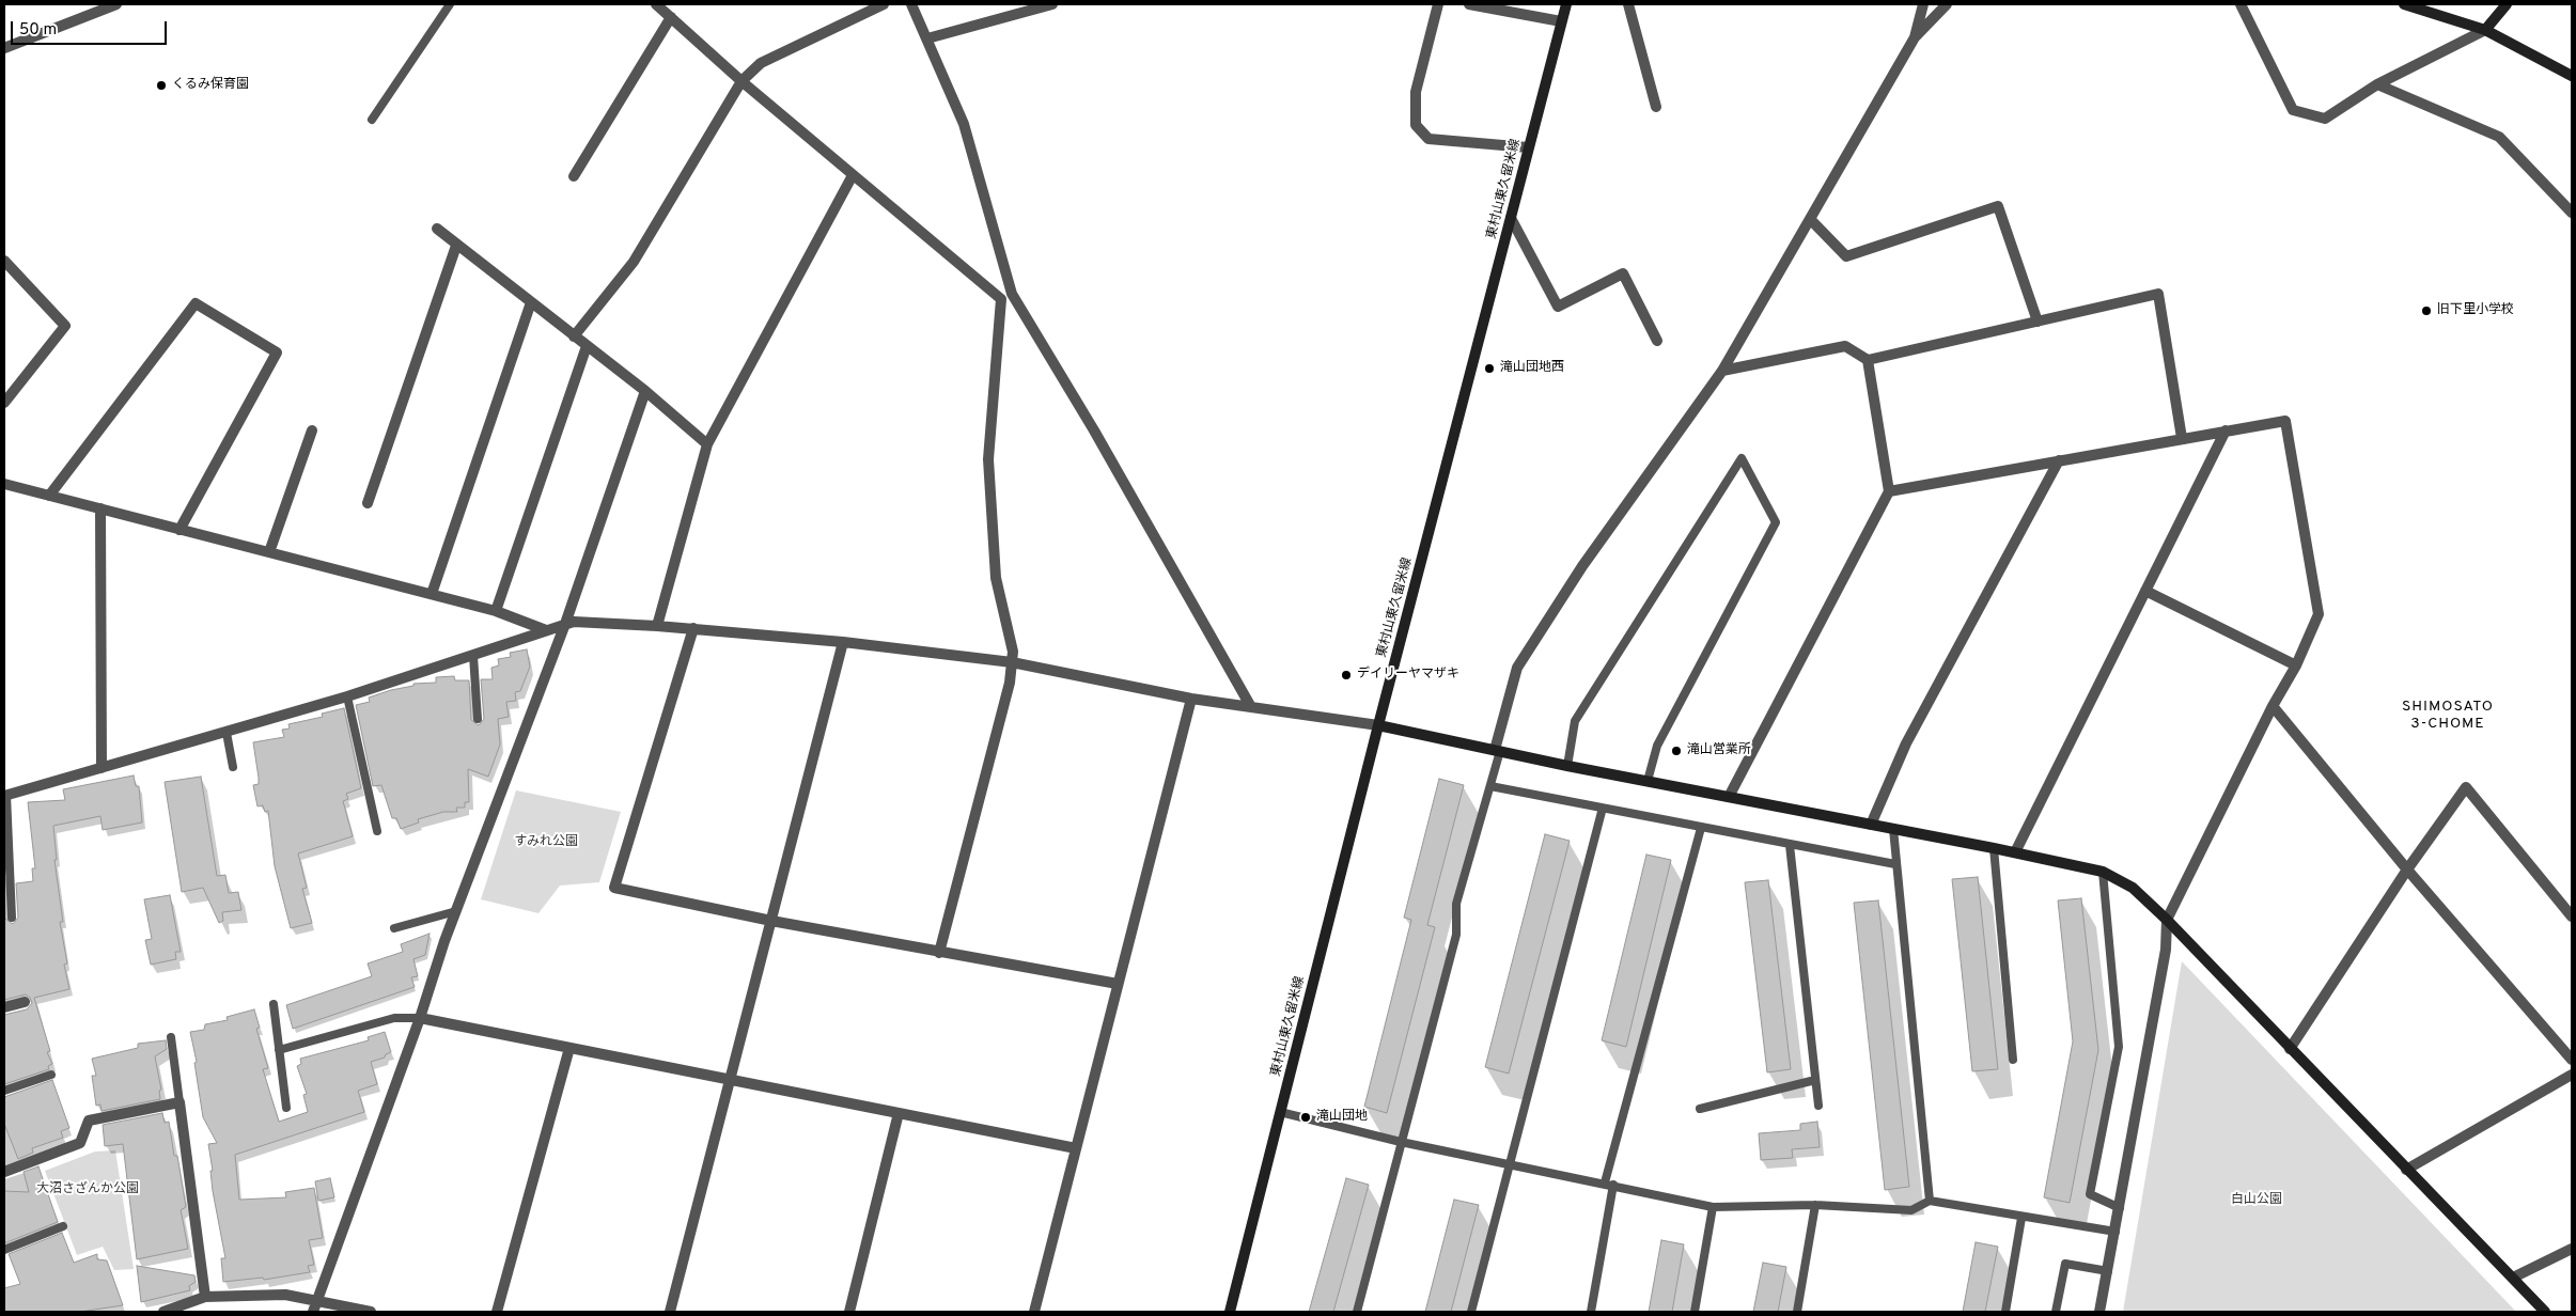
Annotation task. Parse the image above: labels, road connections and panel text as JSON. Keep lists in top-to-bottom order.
{
  "streets": {
    "street": ["東村山東久留米線"]
  },
  "districts": ["SHIMOSATO 3-CHOME"],
  "parks": ["すみれ公園", "大沼さざんか公園", "白山公園"],
  "places": [
    "くるみ保育園",
    "旧下里小学校",
    "滝山団地西",
    "デイリーヤマザキ",
    "滝山営業所",
    "滝山団地"
  ],
  "scale_bar": "50 m"
}
